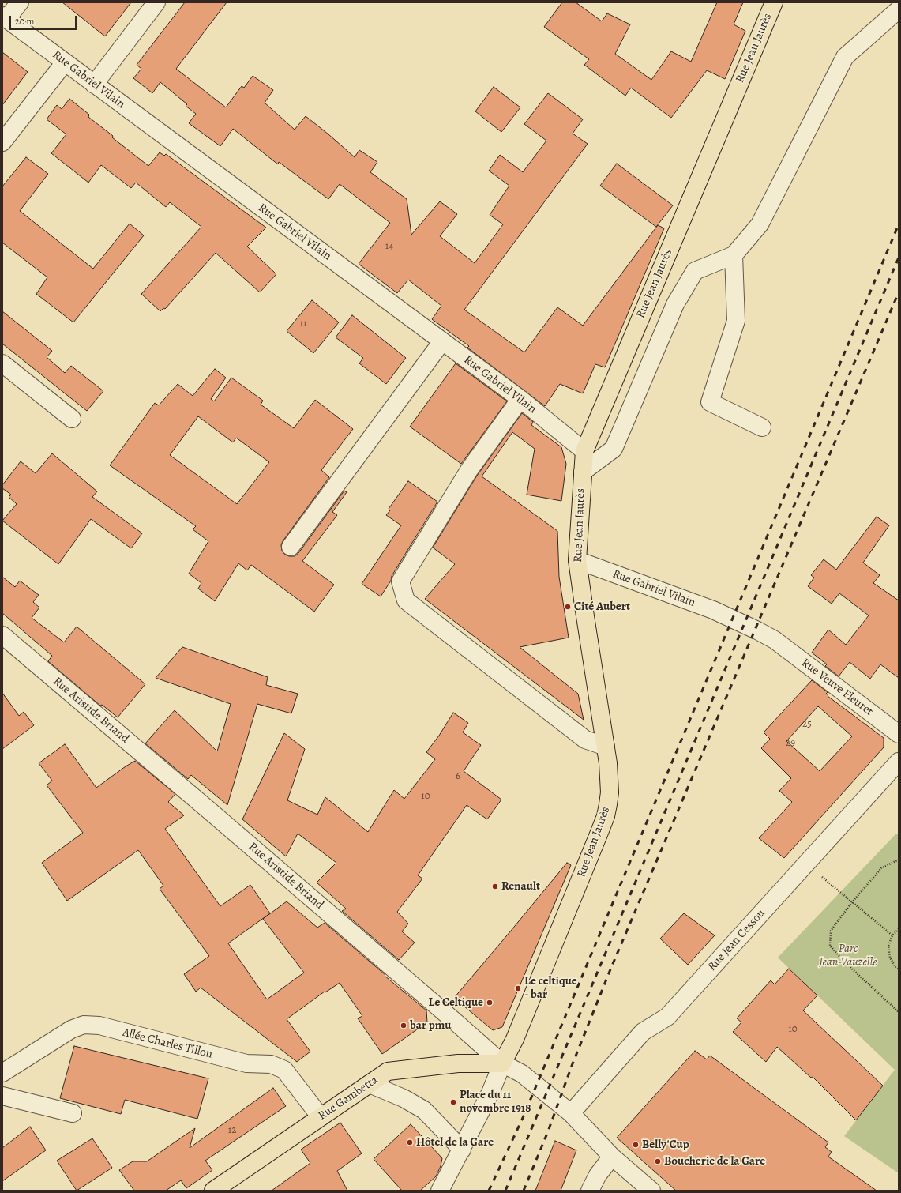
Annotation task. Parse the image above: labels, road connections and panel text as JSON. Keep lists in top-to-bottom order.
{
  "streets": {
    "main road": ["Rue Jean Jaurès", "Rue Gambetta"],
    "street": [
      "Rue Gabriel Vilain",
      "Rue Veuve Fleuret",
      "Rue Aristide Briand",
      "Rue Jean Cessou",
      "Allée Charles Tillon"
    ]
  },
  "crossings": [
    ["Rue Jean Jaurès", "Rue Gabriel Vilain"],
    ["Rue Jean Jaurès", "Rue Aristide Briand"],
    ["Rue Jean Jaurès", "Rue Gambetta"],
    ["Rue Gabriel Vilain", "Rue Veuve Fleuret"],
    ["Rue Aristide Briand", "Rue Jean Cessou"],
    ["Rue Aristide Briand", "Rue Gambetta"],
    ["Allée Charles Tillon", "Rue Gambetta"]
  ],
  "parks": ["Parc Jean-Vauzelle"],
  "places": [
    "Cité Aubert",
    "Renault",
    "Le celtique - bar",
    "Le Celtique",
    "bar pmu",
    "Place du 11 novembre 1918",
    "Hôtel de la Gare",
    "Belly'Cup",
    "Boucherie de la Gare"
  ],
  "house_numbers": [
    "14",
    "11",
    "25",
    "29",
    "6",
    "10",
    "10",
    "12"
  ],
  "scale_bar": "20 m"
}
